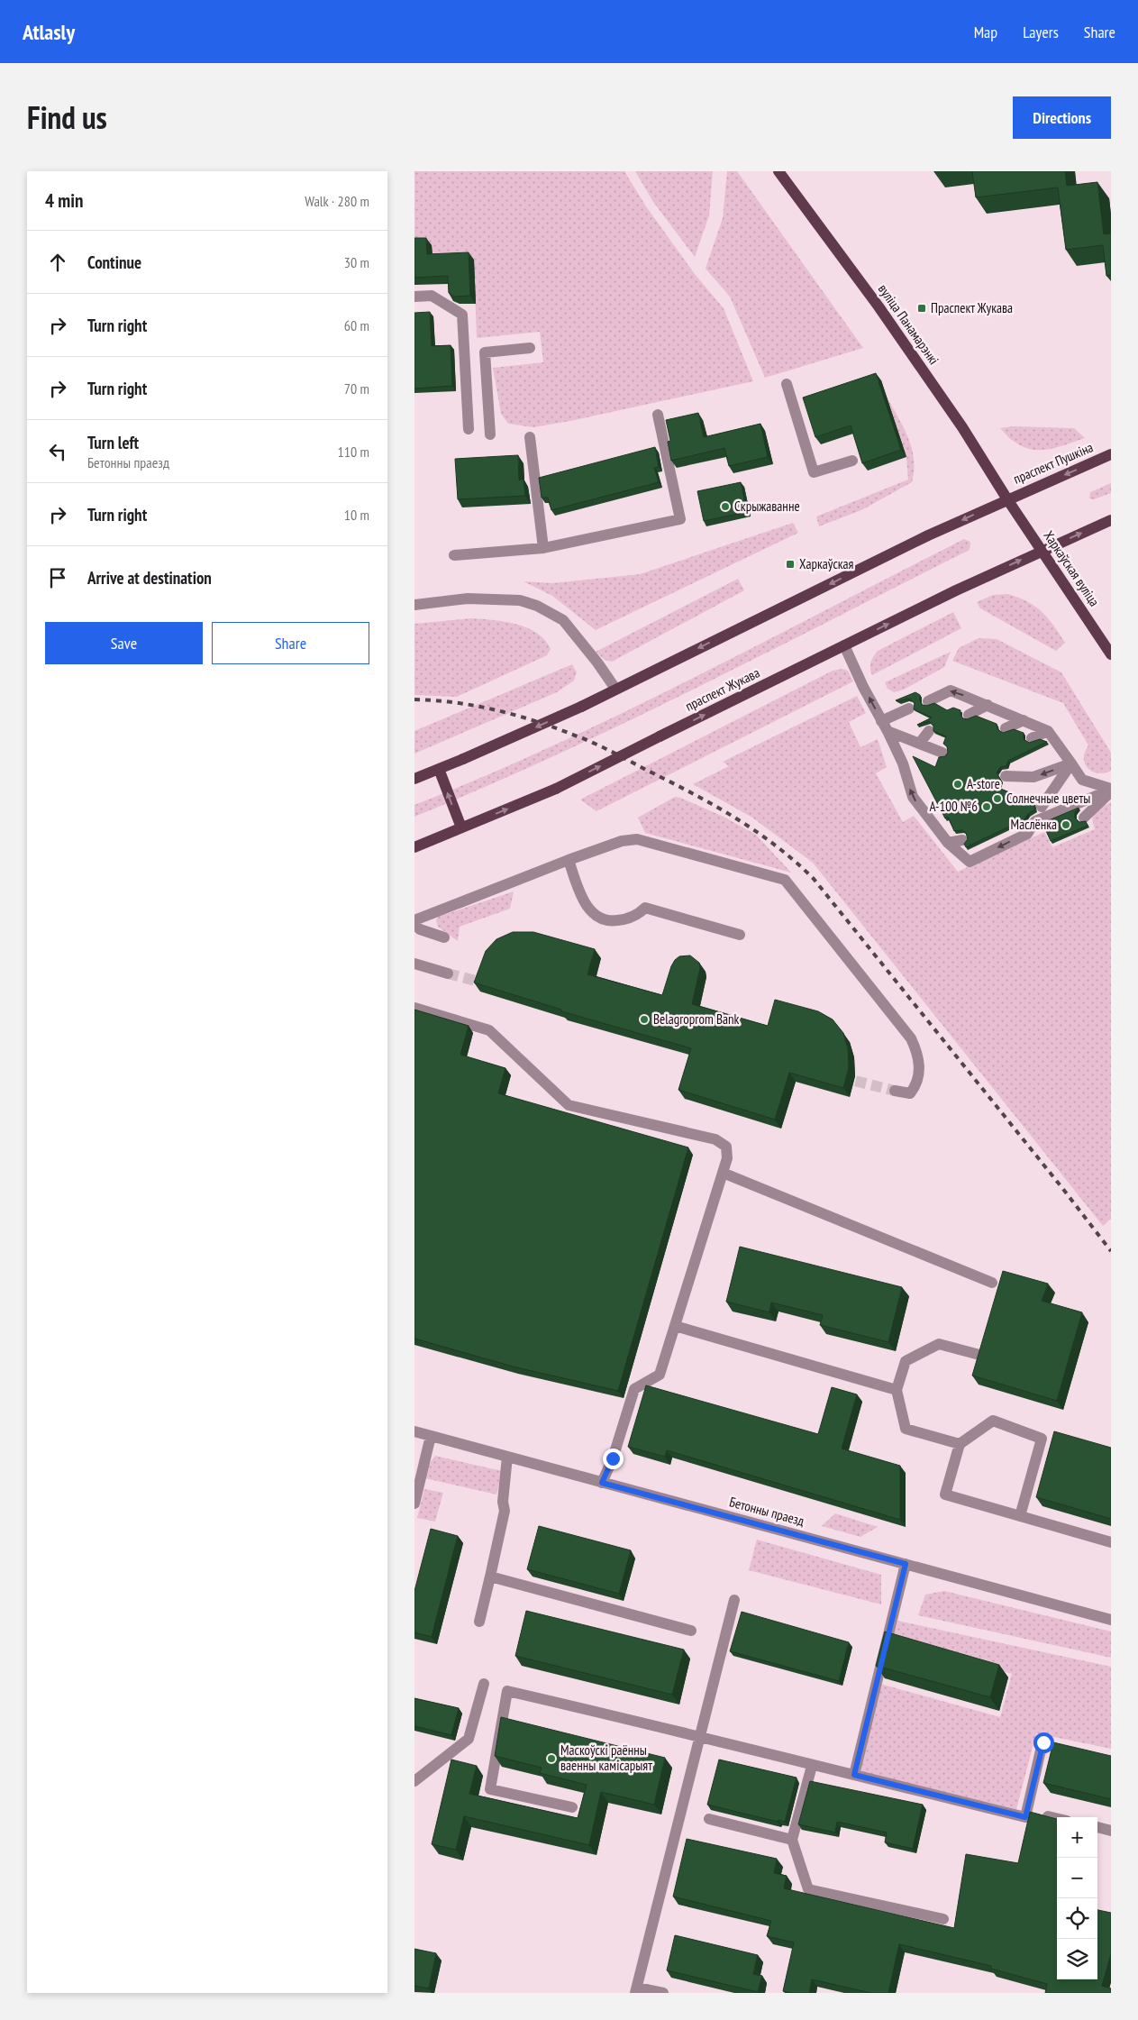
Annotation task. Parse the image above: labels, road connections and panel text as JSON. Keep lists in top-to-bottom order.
{
  "streets": {
    "main road": [
      "вуліца Панамарэнкі",
      "праспект Пушкіна",
      "Харкаўская вуліца",
      "праспект Жукава"
    ],
    "street": ["Бетонны праезд"]
  },
  "crossings": [
    ["вуліца Панамарэнкі", "праспект Пушкіна"],
    ["вуліца Панамарэнкі", "Харкаўская вуліца"],
    ["праспект Пушкіна", "Харкаўская вуліца"],
    ["Харкаўская вуліца", "праспект Жукава"]
  ],
  "places": {
    "transit": ["Праспект Жукава", "Харкаўская"],
    "other": [
      "Скрыжаванне",
      "А-store",
      "Солнечные цветы",
      "А-100 №6",
      "Маслёнка",
      "Belagroprom Bank",
      "Маскоўскі раённы ваенны камісарыят"
    ]
  },
  "page": {
    "header": "Atlasly",
    "nav": ["Map", "Layers", "Share"],
    "title": "Find us",
    "buttons": [
      "Directions",
      ["Save", "Share"]
    ],
    "heading": ["4 min", "Walk · 280 m"],
    "list": [
      ["Continue", "30 m"],
      ["Turn right", "60 m"],
      ["Turn right", "70 m"],
      ["Turn left", "Бетонны праезд", "110 m"],
      ["Turn right", "10 m"],
      "Arrive at destination"
    ],
    "map_buttons": ["+", "−"]
  }
}
